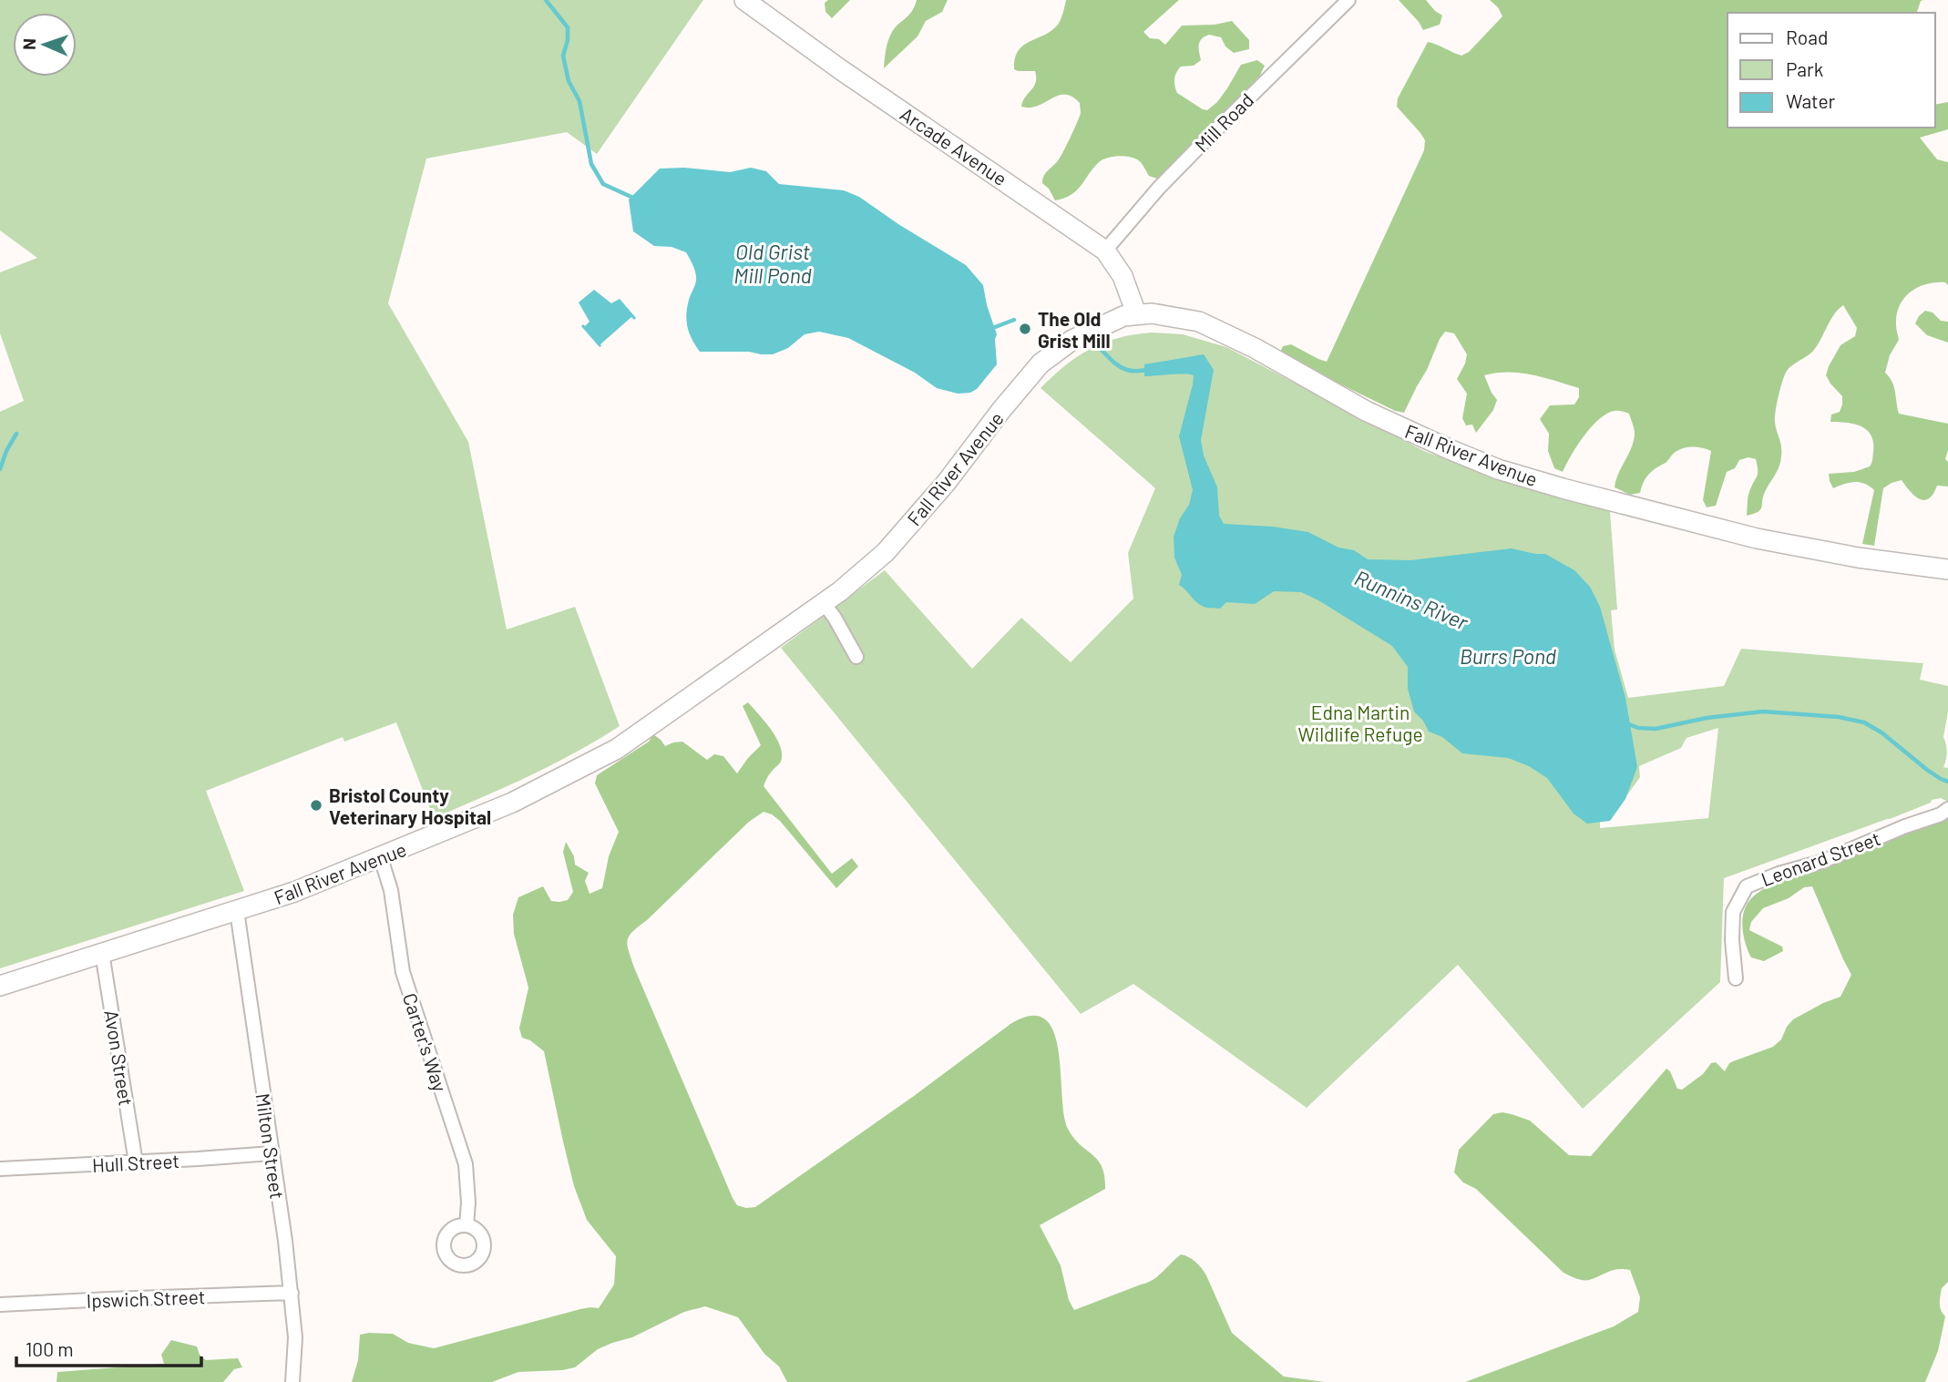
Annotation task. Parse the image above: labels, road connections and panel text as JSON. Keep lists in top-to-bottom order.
{
  "streets": {
    "main road": ["Arcade Avenue", "Fall River Avenue"],
    "street": [
      "Mill Road",
      "Leonard Street",
      "Carter's Way",
      "Avon Street",
      "Milton Street",
      "Hull Street",
      "Ipswich Street"
    ]
  },
  "crossings": [
    ["Mill Road", "Arcade Avenue"],
    ["Arcade Avenue", "Fall River Avenue"],
    ["Fall River Avenue", "Carter's Way"],
    ["Fall River Avenue", "Avon Street"],
    ["Fall River Avenue", "Milton Street"],
    ["Avon Street", "Hull Street"],
    ["Milton Street", "Hull Street"],
    ["Milton Street", "Ipswich Street"]
  ],
  "water": ["Old Grist Mill Pond", "Runnins River", "Burrs Pond"],
  "parks": ["Edna Martin Wildlife Refuge"],
  "places": ["The Old Grist Mill", "Bristol County Veterinary Hospital"],
  "legend": ["Road", "Park", "Water"],
  "scale_bar": "100 m",
  "north": "left"
}
